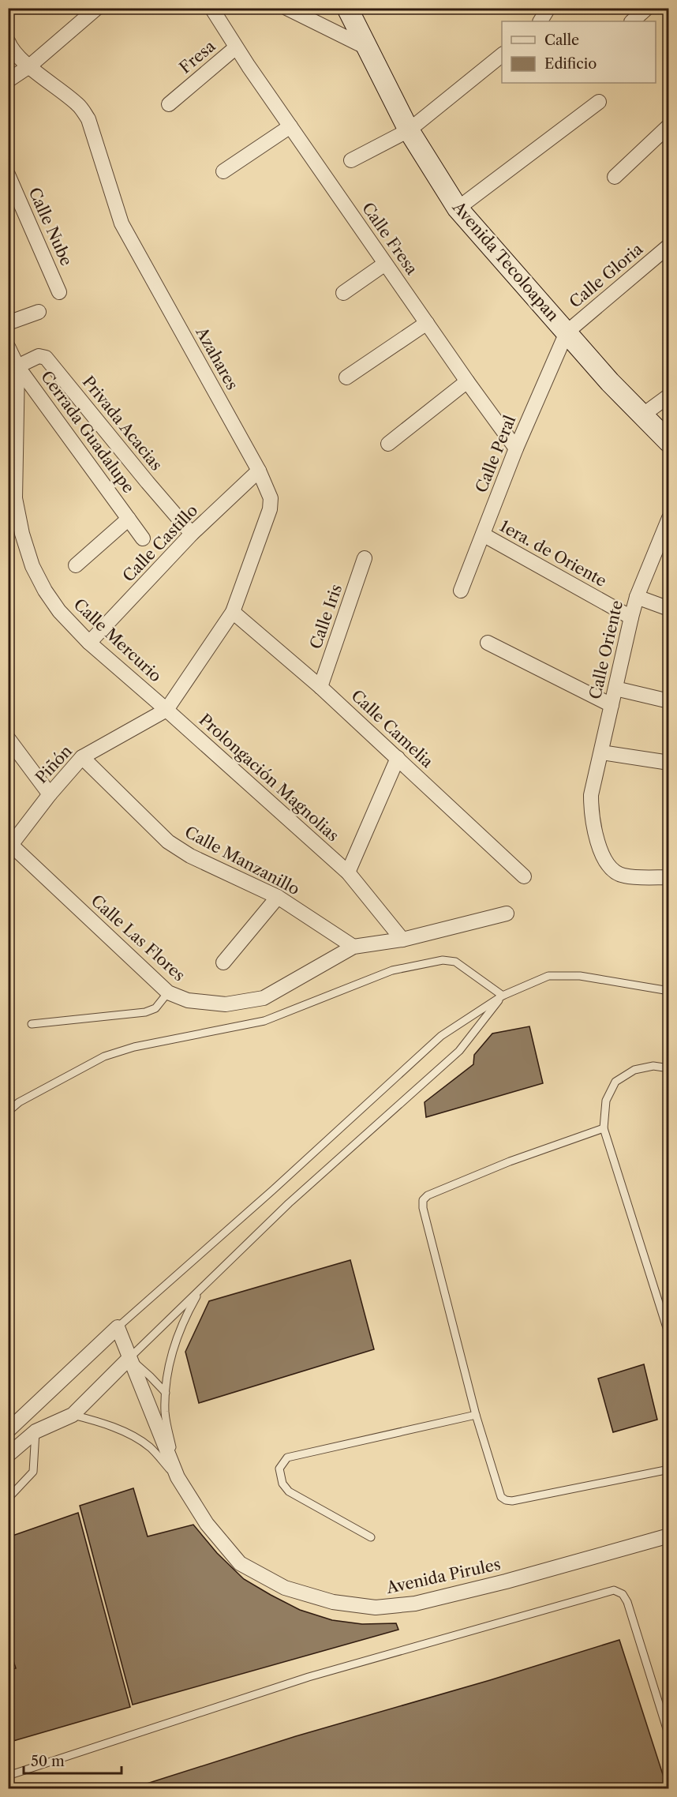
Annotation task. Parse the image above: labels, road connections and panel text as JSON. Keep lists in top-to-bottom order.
{
  "streets": {
    "street": [
      "Fresa",
      "Calle Nube",
      "Calle Fresa",
      "Avenida Tecoloapan",
      "Calle Gloria",
      "Azahares",
      "Privada Acacias",
      "Cerrada Guadalupe",
      "Calle Peral",
      "Calle Castillo",
      "1era. de Oriente",
      "Calle Iris",
      "Calle Mercurio",
      "Calle Oriente",
      "Calle Camelia",
      "Piñón",
      "Prolongación Magnolias",
      "Calle Manzanillo",
      "Calle Las Flores",
      "Avenida Pirules"
    ]
  },
  "crossings": [
    ["Fresa", "Calle Fresa"],
    ["Calle Fresa", "Calle Peral"],
    ["Avenida Tecoloapan", "Calle Gloria"],
    ["Avenida Tecoloapan", "Calle Peral"],
    ["Calle Gloria", "Calle Peral"],
    ["Azahares", "Calle Castillo"],
    ["Azahares", "Calle Mercurio"],
    ["Azahares", "Calle Camelia"],
    ["Azahares", "Piñón"],
    ["Azahares", "Prolongación Magnolias"],
    ["Privada Acacias", "Cerrada Guadalupe"],
    ["Privada Acacias", "Calle Castillo"],
    ["Privada Acacias", "Calle Mercurio"],
    ["Cerrada Guadalupe", "Calle Mercurio"],
    ["Calle Peral", "1era. de Oriente"],
    ["Calle Castillo", "Calle Mercurio"],
    ["1era. de Oriente", "Calle Oriente"],
    ["Calle Iris", "Calle Camelia"],
    ["Calle Mercurio", "Piñón"],
    ["Calle Mercurio", "Prolongación Magnolias"],
    ["Calle Camelia", "Prolongación Magnolias"],
    ["Piñón", "Prolongación Magnolias"],
    ["Piñón", "Calle Manzanillo"],
    ["Piñón", "Calle Las Flores"],
    ["Calle Manzanillo", "Calle Las Flores"]
  ],
  "legend": ["Calle", "Edificio"],
  "scale_bar": "50 m"
}
